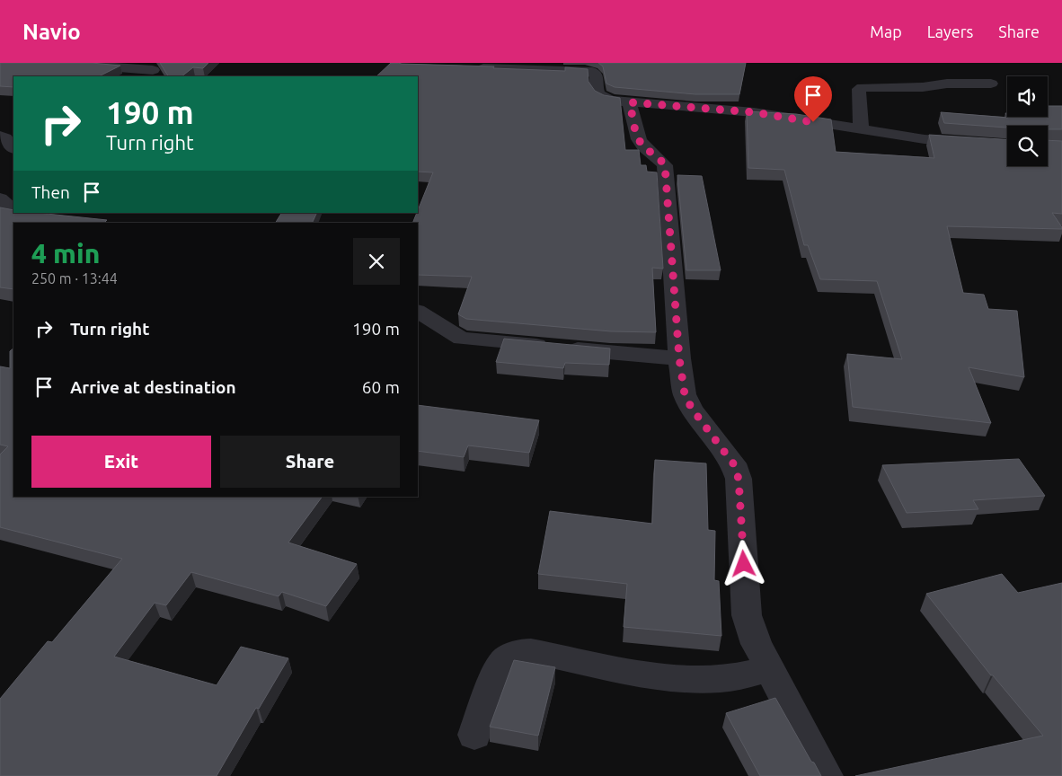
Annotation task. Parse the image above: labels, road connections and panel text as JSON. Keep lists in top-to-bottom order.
{
  "page": {
    "header": "Navio",
    "nav": ["Map", "Layers", "Share"],
    "turn": ["190 m", "Turn right"],
    "then": "Then",
    "heading": ["4 min", "250 m · 13:44"],
    "list": [
      {
        "name": "Turn right",
        "value": "190 m"
      },
      {
        "name": "Arrive at destination",
        "value": "60 m"
      }
    ],
    "buttons": ["Exit", "Share"]
  }
}
